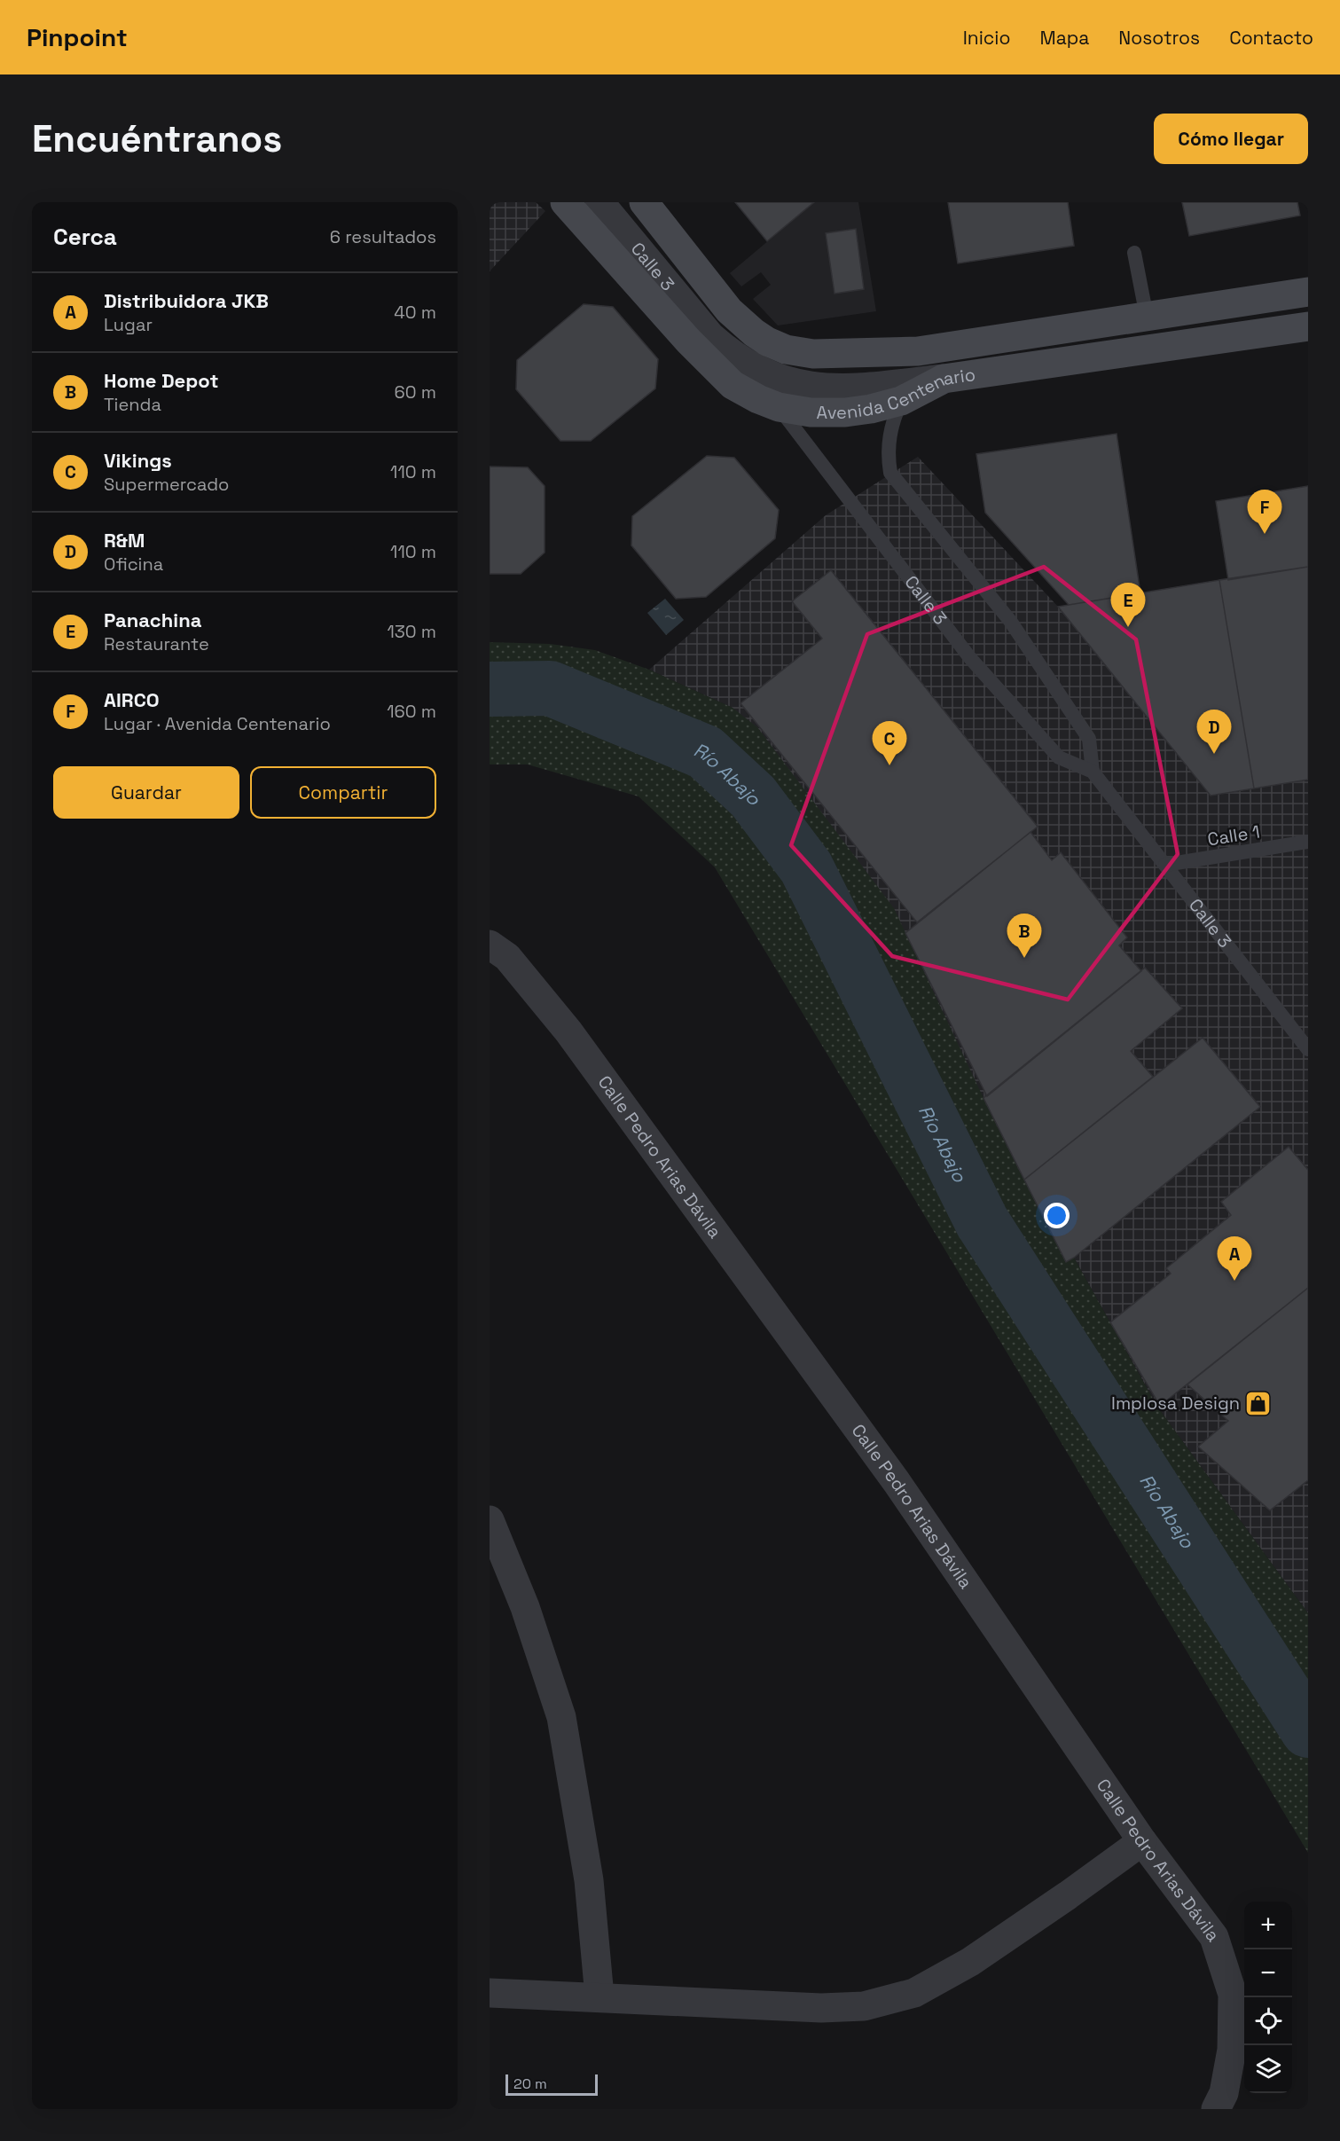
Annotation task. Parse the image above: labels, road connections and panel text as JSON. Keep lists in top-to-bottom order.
{
  "streets": {
    "main road": ["Avenida Centenario"],
    "street": ["Calle 3", "Calle Pedro Arias Dávila"],
    "lane": ["Calle 1"]
  },
  "crossings": [
    ["Calle 3", "Avenida Centenario"],
    ["Calle 3", "Calle 1"]
  ],
  "water": ["Río Abajo"],
  "places": {
    "shop": ["Implosa Design"]
  },
  "scale_bar": "20 m",
  "page": {
    "header": "Pinpoint",
    "nav": [
      "Inicio",
      "Mapa",
      "Nosotros",
      "Contacto"
    ],
    "buttons": [
      "Cómo llegar",
      ["Guardar", "Compartir"]
    ],
    "title": "Encuéntranos",
    "heading": ["Cerca", "6 resultados"],
    "list": [
      {
        "mark": "A",
        "name": "Distribuidora JKB",
        "note": "Lugar",
        "value": "40 m"
      },
      {
        "mark": "B",
        "name": "Home Depot",
        "note": "Tienda",
        "value": "60 m"
      },
      {
        "mark": "C",
        "name": "Vikings",
        "note": "Supermercado",
        "value": "110 m"
      },
      {
        "mark": "D",
        "name": "R&M",
        "note": "Oficina",
        "value": "110 m"
      },
      {
        "mark": "E",
        "name": "Panachina",
        "note": "Restaurante",
        "value": "130 m"
      },
      {
        "mark": "F",
        "name": "AIRCO",
        "note": "Lugar · Avenida Centenario",
        "value": "160 m"
      }
    ],
    "pins": [
      "F",
      "E",
      "D",
      "C",
      "B",
      "A"
    ],
    "map_buttons": ["+", "−"],
    "scale": "20 m"
  }
}
